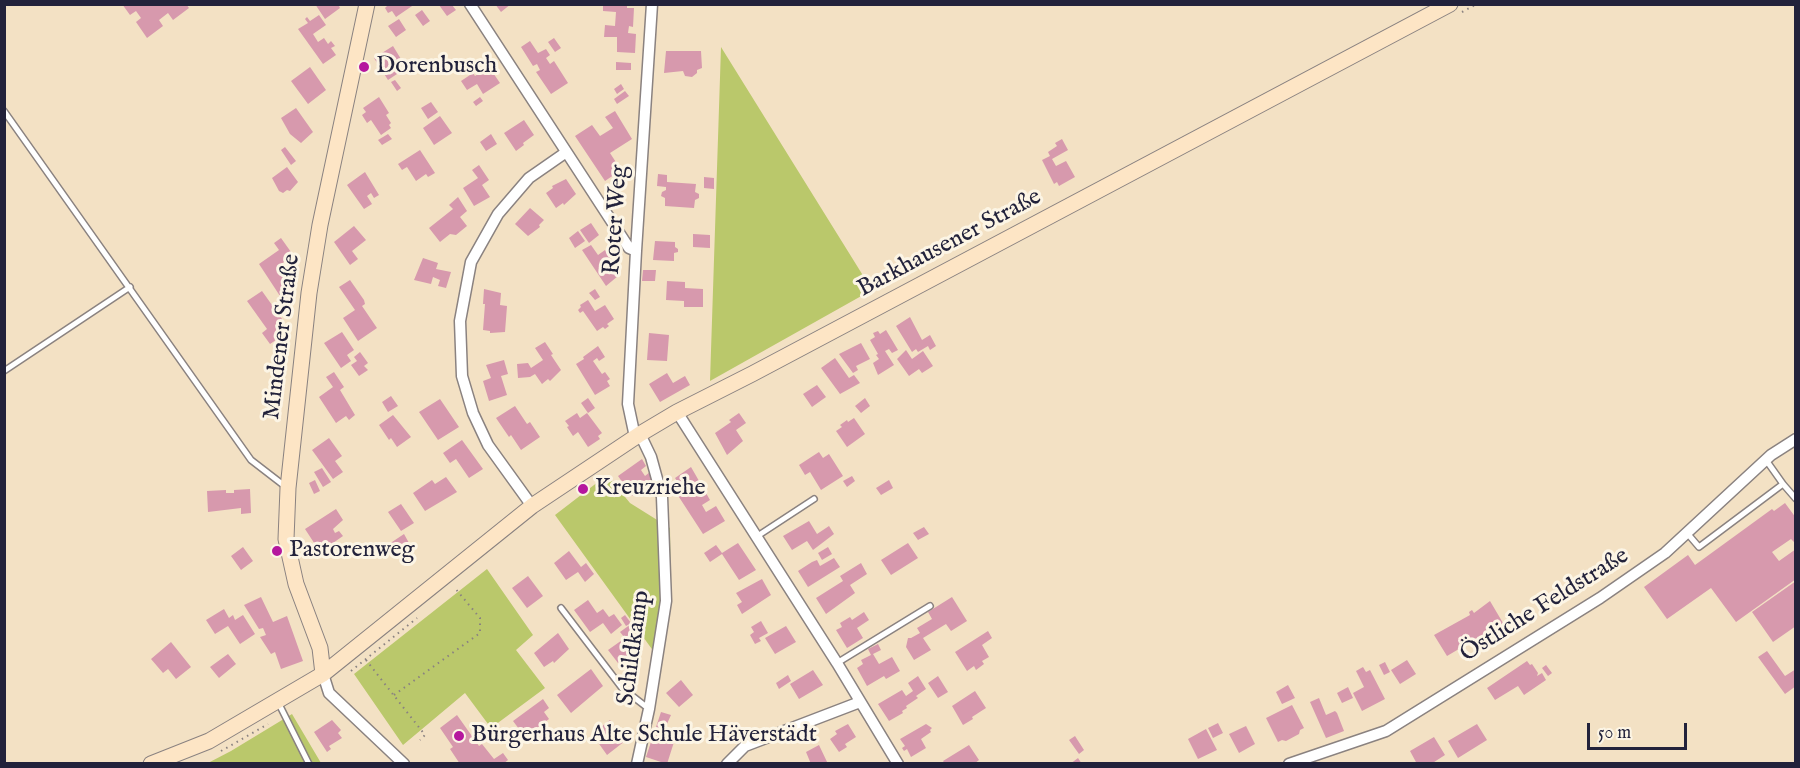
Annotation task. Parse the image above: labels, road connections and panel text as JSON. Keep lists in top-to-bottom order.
{
  "streets": {
    "main road": ["Barkhausener Straße", "Mindener Straße"],
    "street": ["Roter Weg", "Östliche Feldstraße", "Schildkamp"]
  },
  "crossings": [
    ["Roter Weg", "Barkhausener Straße"],
    ["Roter Weg", "Schildkamp"],
    ["Barkhausener Straße", "Mindener Straße"],
    ["Barkhausener Straße", "Schildkamp"]
  ],
  "places": [
    "Dorenbusch",
    "Kreuzriehe",
    "Pastorenweg",
    "Bürgerhaus Alte Schule Häverstädt"
  ],
  "scale_bar": "50 m"
}
